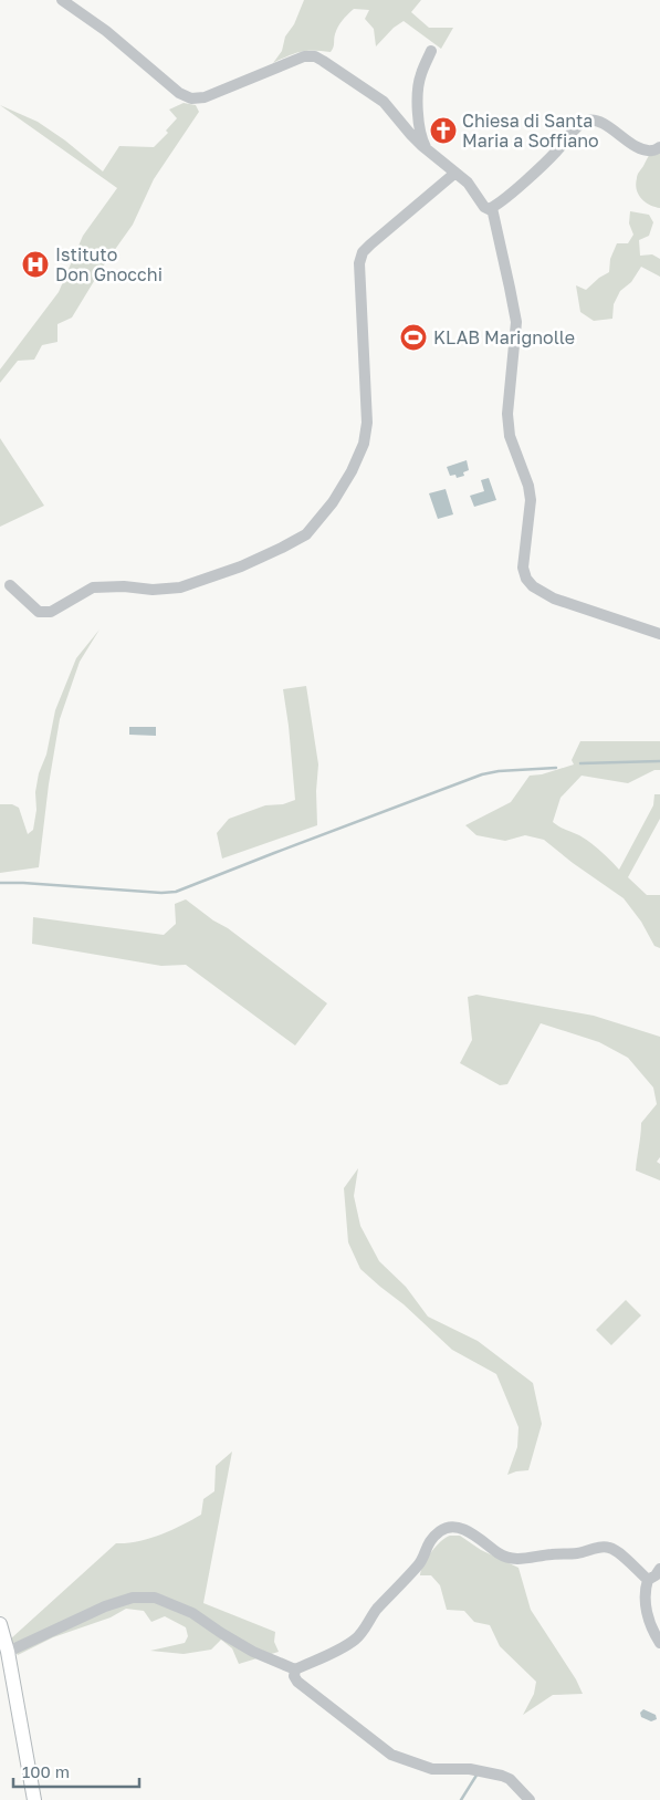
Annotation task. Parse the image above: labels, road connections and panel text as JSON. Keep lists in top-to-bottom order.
{
  "places": {
    "church": ["Chiesa di Santa Maria a Soffiano"],
    "hospital": ["Istituto Don Gnocchi"],
    "sports": ["KLAB Marignolle"]
  },
  "scale_bar": "100 m"
}
